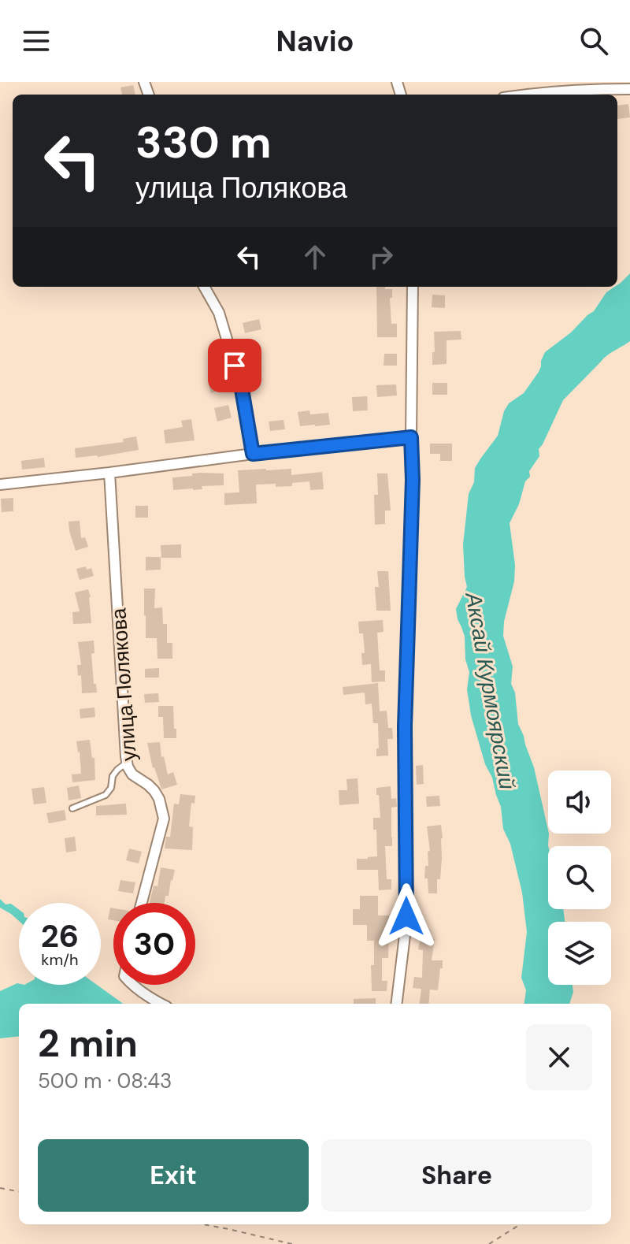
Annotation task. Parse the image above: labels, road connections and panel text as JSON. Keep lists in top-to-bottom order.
{
  "streets": {
    "street": ["улица Полякова"]
  },
  "water": ["Аксай Курмоярский"],
  "page": {
    "header": "Navio",
    "turn": ["330 m", "улица Полякова"],
    "speed": "26 km/h",
    "limit": "30",
    "heading": ["2 min", "500 m · 08:43"],
    "buttons": ["Exit", "Share"]
  }
}
